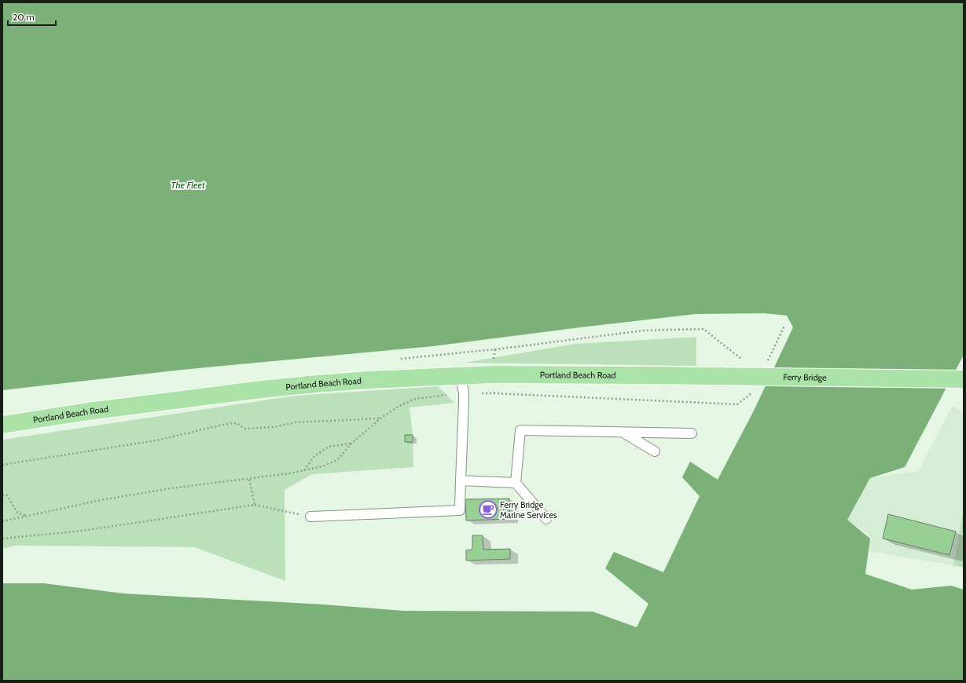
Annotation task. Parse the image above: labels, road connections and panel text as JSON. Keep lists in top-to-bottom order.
{
  "streets": {
    "highway": ["Portland Beach Road", "Ferry Bridge"]
  },
  "crossings": [
    ["Portland Beach Road", "Ferry Bridge"]
  ],
  "water": ["The Fleet"],
  "places": {
    "cafe": ["Ferry Bridge Marine Services"]
  },
  "scale_bar": "20 m"
}
